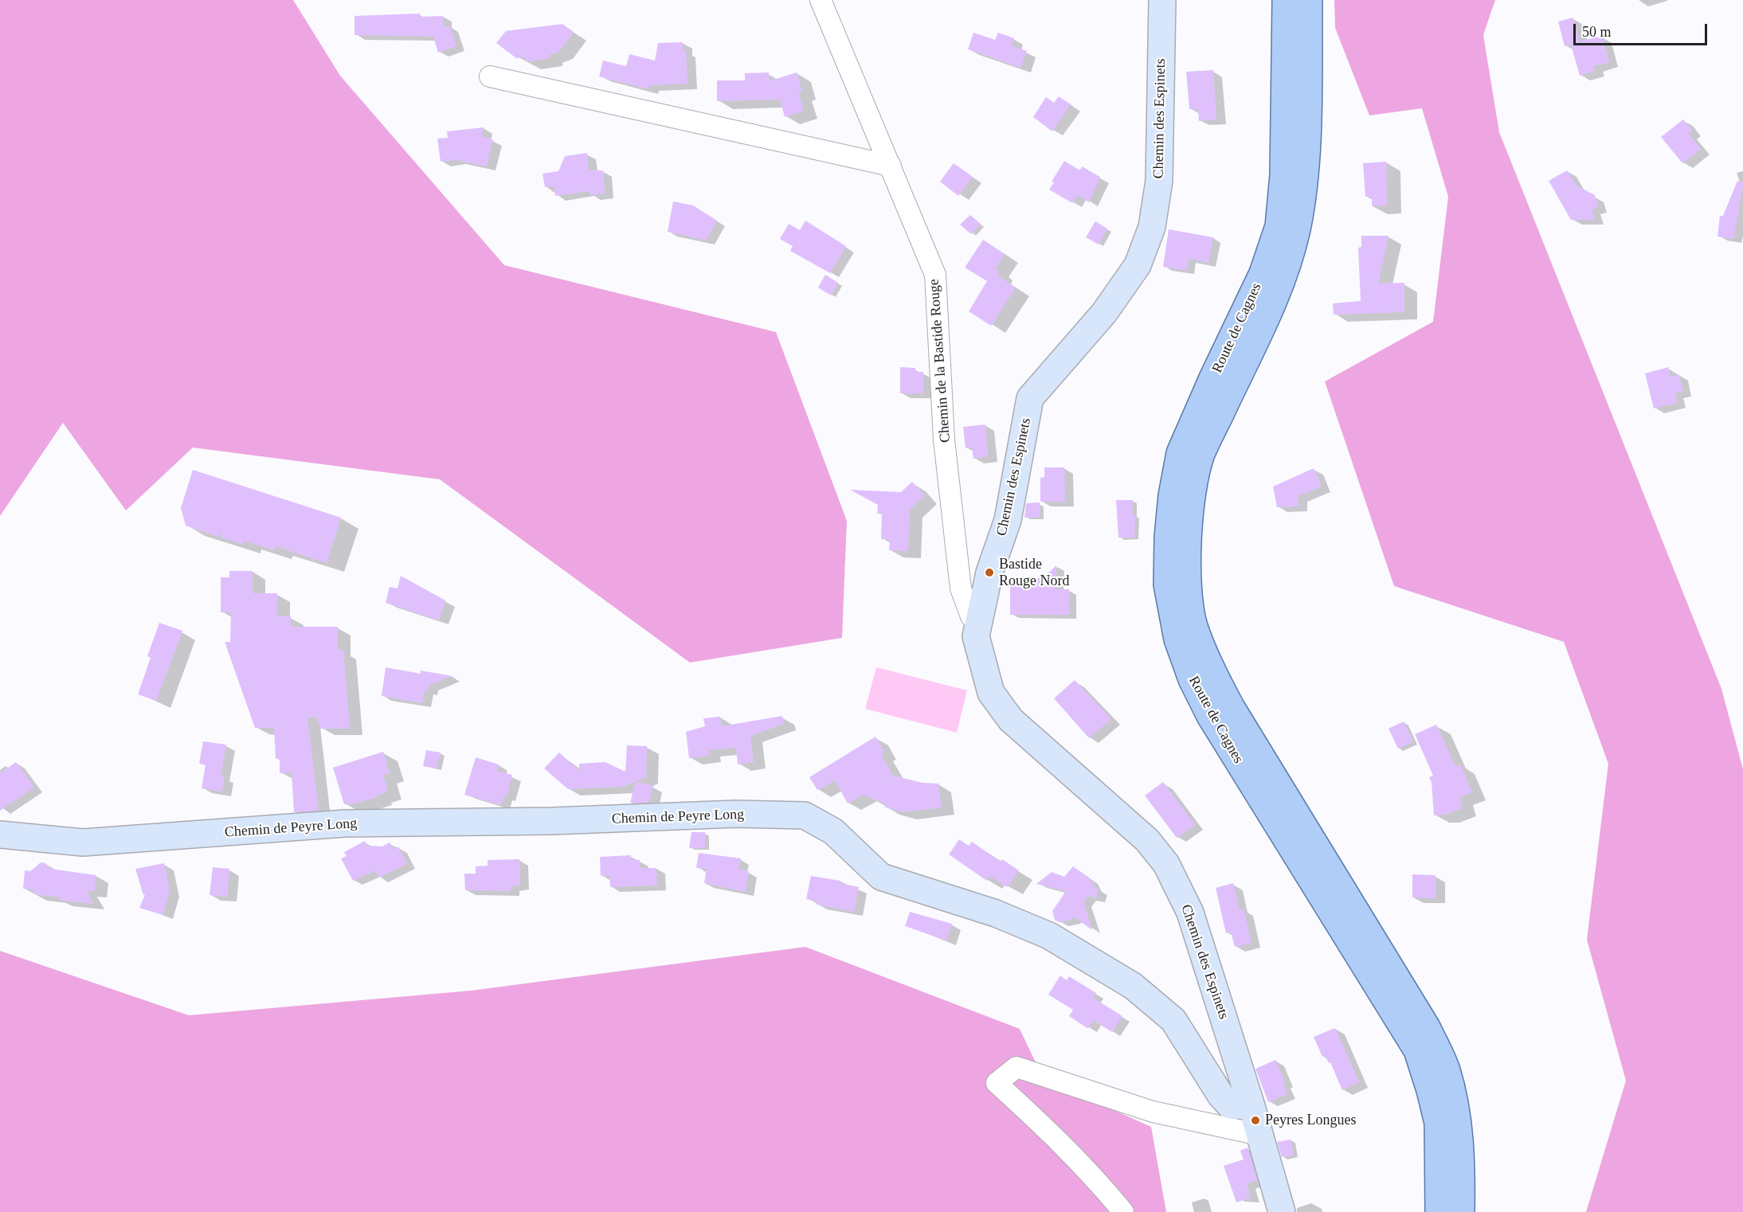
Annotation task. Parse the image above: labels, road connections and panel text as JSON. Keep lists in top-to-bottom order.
{
  "streets": {
    "main road": ["Route de Cagnes"],
    "street": ["Chemin des Espinets", "Chemin de la Bastide Rouge", "Chemin de Peyre Long"]
  },
  "crossings": [
    ["Chemin des Espinets", "Chemin de la Bastide Rouge"],
    ["Chemin des Espinets", "Chemin de Peyre Long"]
  ],
  "places": ["Bastide Rouge Nord", "Peyres Longues"],
  "scale_bar": "50 m"
}
